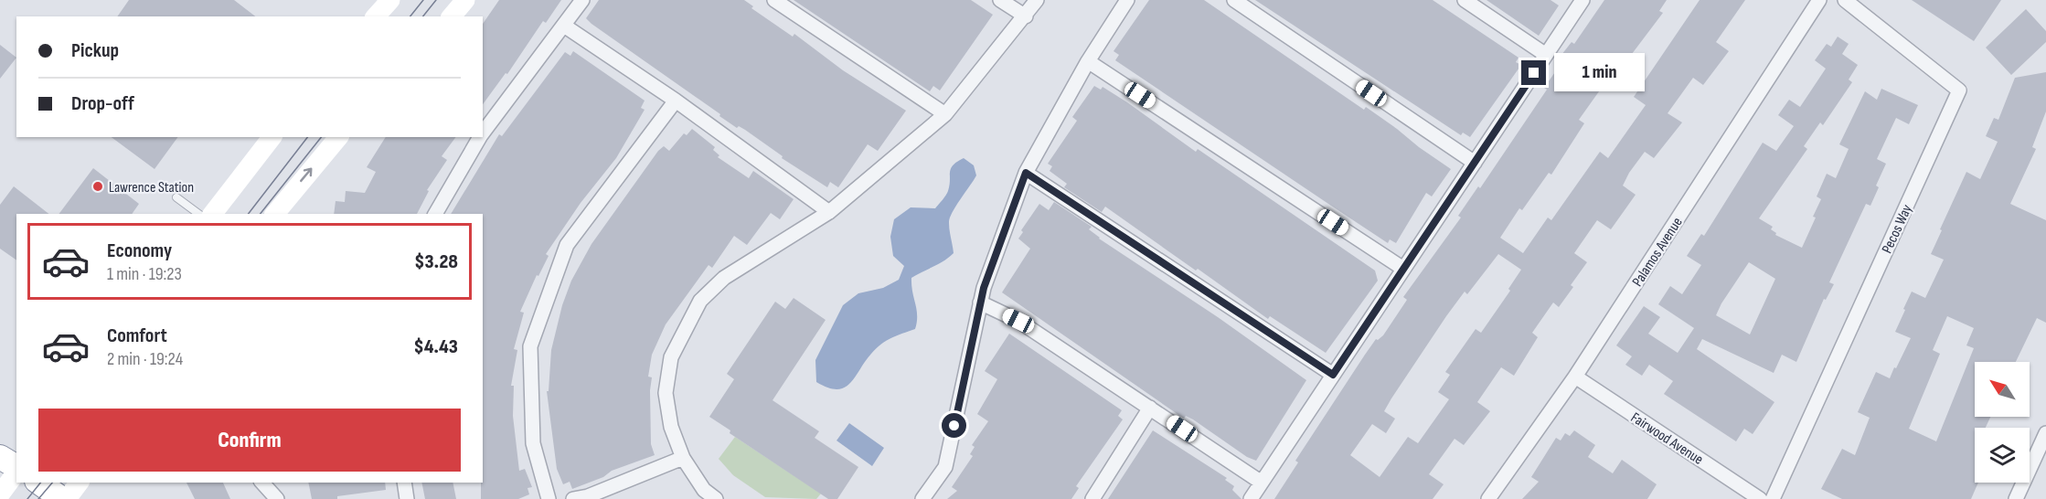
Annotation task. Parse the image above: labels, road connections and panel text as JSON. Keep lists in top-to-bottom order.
{
  "streets": {
    "street": ["Pecos Way", "Palamos Avenue", "Fairwood Avenue"]
  },
  "crossings": [
    ["Palamos Avenue", "Fairwood Avenue"]
  ],
  "places": ["Lawrence Station"],
  "north": "top left",
  "page": {
    "banner": ["Pickup", "Drop-off"],
    "bubble": "1 min",
    "list": [
      {
        "name": "Economy",
        "note": "1 min · 19:23",
        "value": "$3.28"
      },
      {
        "name": "Comfort",
        "note": "2 min · 19:24",
        "value": "$4.43"
      }
    ],
    "buttons": "Confirm"
  }
}
